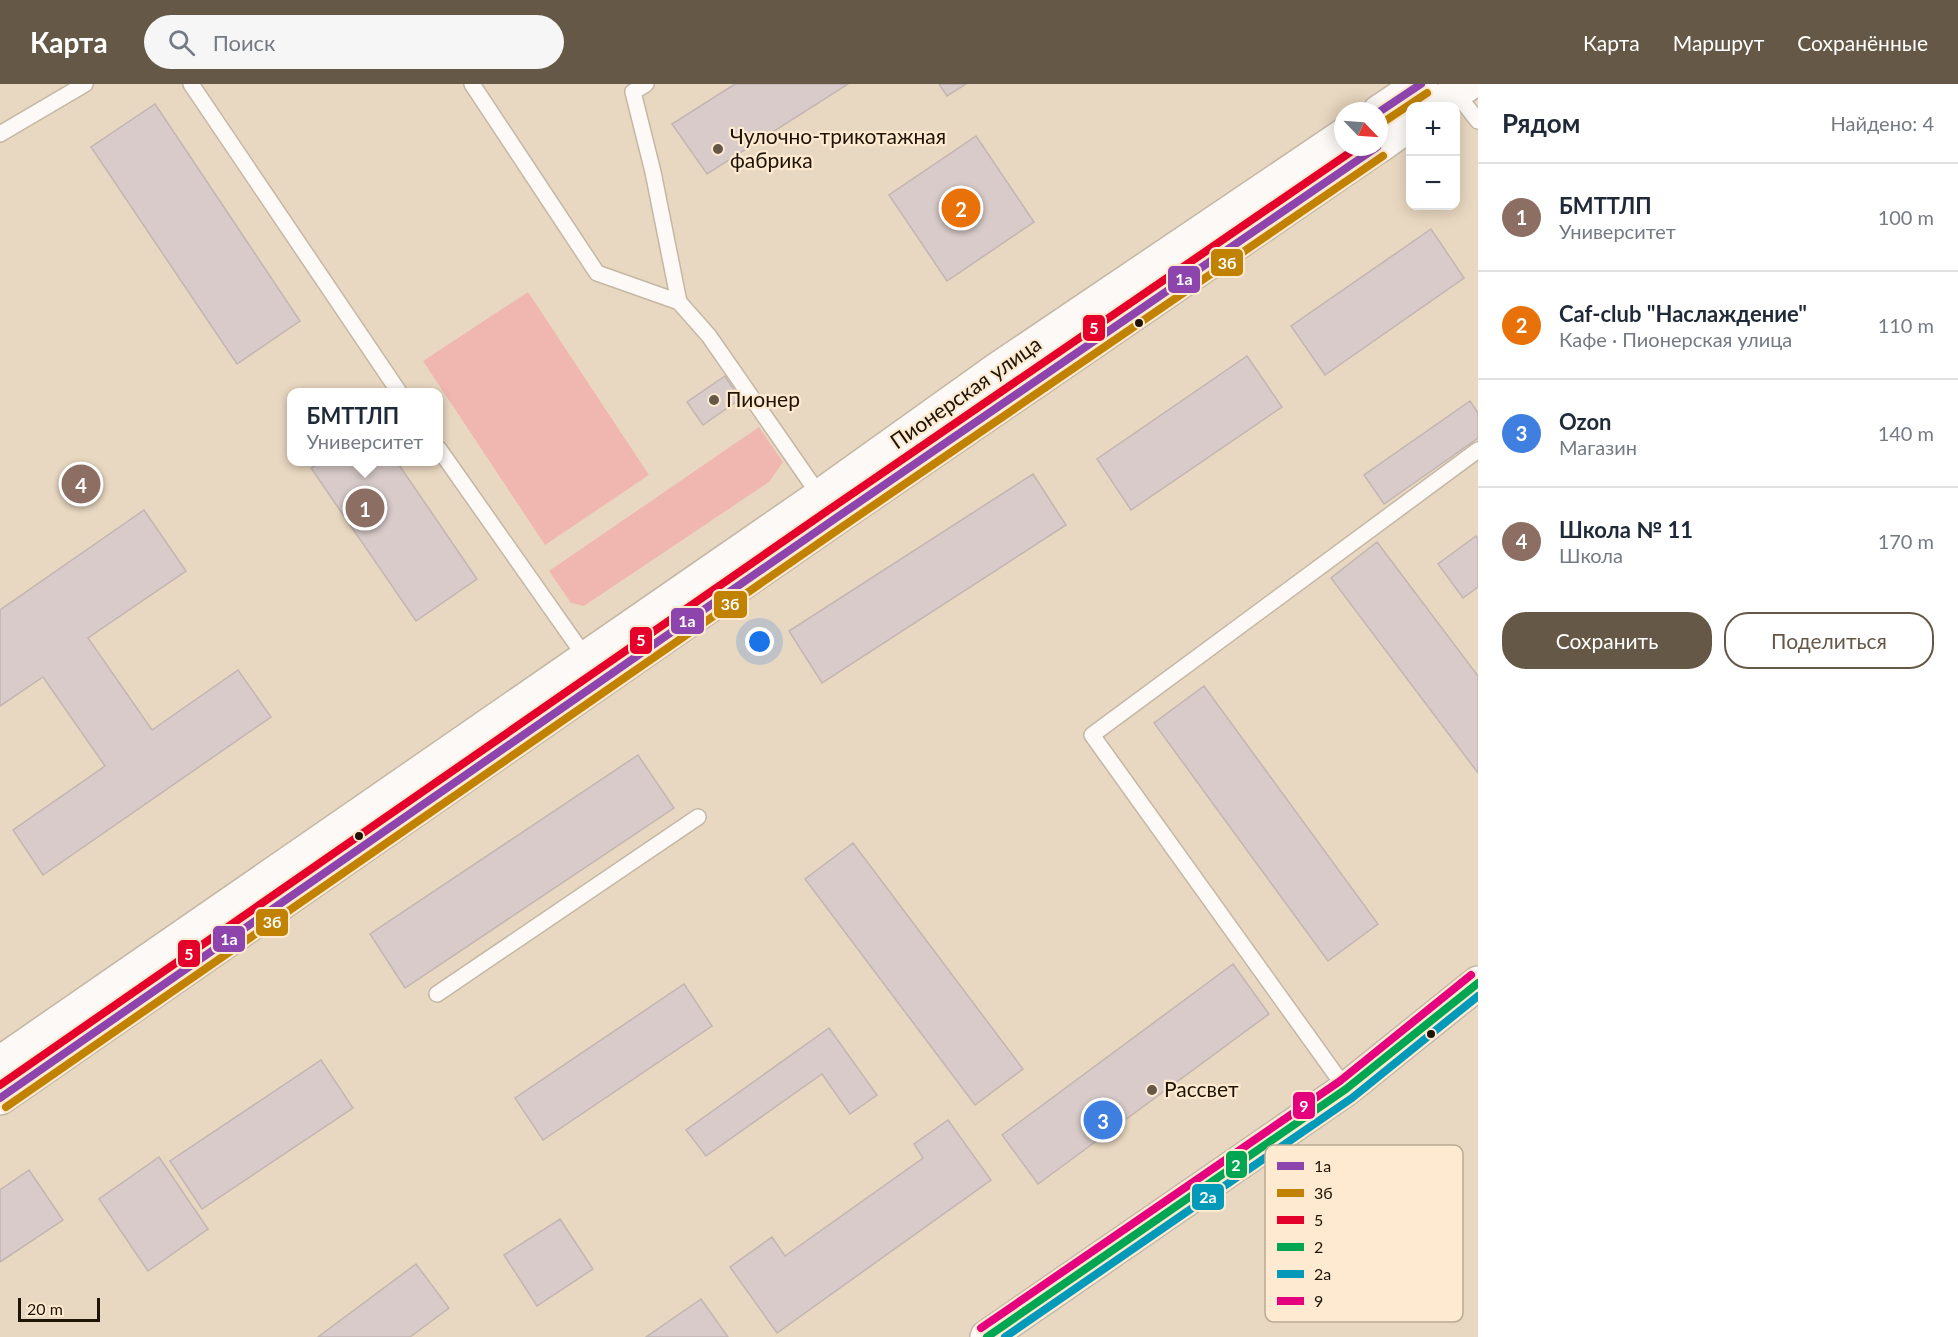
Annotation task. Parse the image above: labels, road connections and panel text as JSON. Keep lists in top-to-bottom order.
{
  "streets": {
    "main road": ["Пионерская улица"]
  },
  "places": ["Чулочно-трикотажная фабрика", "Пионер", "Рассвет"],
  "lines": [
    "transit line 1а",
    "transit line 3б",
    "transit line 5",
    "transit line 9",
    "transit line 2",
    "transit line 2а"
  ],
  "legend": [
    "1а",
    "3б",
    "5",
    "2",
    "2а",
    "9"
  ],
  "scale_bar": "20 m",
  "north": "bottom right",
  "page": {
    "header": "Карта",
    "search": "Поиск",
    "nav": ["Карта", "Маршрут", "Сохранённые"],
    "heading": ["Рядом", "Найдено: 4"],
    "map_buttons": ["+", "−"],
    "list": [
      {
        "mark": "1",
        "name": "БМТТЛП",
        "note": "Университет",
        "value": "100 m"
      },
      {
        "mark": "2",
        "name": "Caf-club \"Наслаждение\"",
        "note": "Кафе · Пионерская улица",
        "value": "110 m"
      },
      {
        "mark": "3",
        "name": "Ozon",
        "note": "Магазин",
        "value": "140 m"
      },
      {
        "mark": "4",
        "name": "Школа № 11",
        "note": "Школа",
        "value": "170 m"
      }
    ],
    "pins": [
      "2",
      "4",
      "1",
      "3"
    ],
    "popup": ["БМТТЛП", "Университет"],
    "buttons": ["Сохранить", "Поделиться"],
    "scale": "20 m"
  }
}
